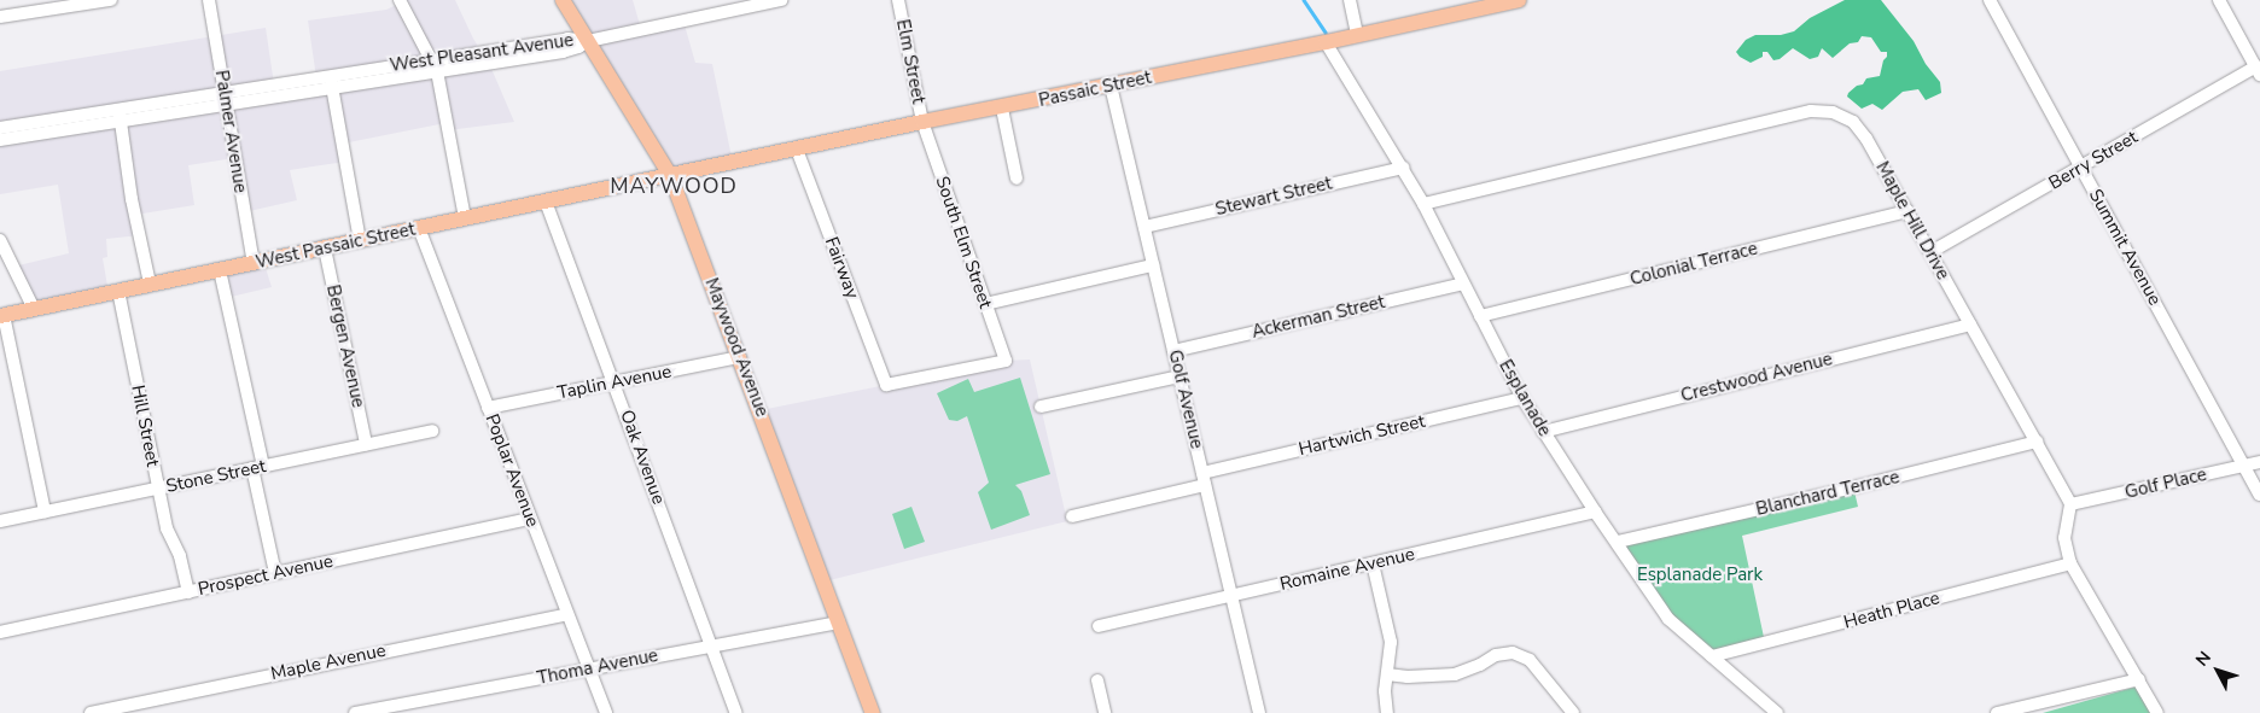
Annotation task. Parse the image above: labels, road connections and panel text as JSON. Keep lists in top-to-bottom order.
{
  "streets": {
    "main road": ["Passaic Street", "West Passaic Street", "Maywood Avenue"],
    "street": [
      "West Pleasant Avenue",
      "Elm Street",
      "Palmer Avenue",
      "Berry Street",
      "Stewart Street",
      "Maple Hill Drive",
      "South Elm Street",
      "Summit Avenue",
      "Colonial Terrace",
      "Fairway",
      "Ackerman Street",
      "Bergen Avenue",
      "Crestwood Avenue",
      "Taplin Avenue",
      "Esplanade",
      "Golf Avenue",
      "Hill Street",
      "Hartwich Street",
      "Oak Avenue",
      "Poplar Avenue",
      "Stone Street",
      "Golf Place",
      "Blanchard Terrace",
      "Romaine Avenue",
      "Prospect Avenue",
      "Heath Place",
      "Maple Avenue",
      "Thoma Avenue"
    ]
  },
  "crossings": [
    ["West Pleasant Avenue", "Palmer Avenue"],
    ["West Pleasant Avenue", "Maywood Avenue"],
    ["Elm Street", "Passaic Street"],
    ["Elm Street", "South Elm Street"],
    ["Passaic Street", "South Elm Street"],
    ["Passaic Street", "West Passaic Street"],
    ["Passaic Street", "Fairway"],
    ["Passaic Street", "Maywood Avenue"],
    ["Passaic Street", "Esplanade"],
    ["Passaic Street", "Golf Avenue"],
    ["Palmer Avenue", "West Passaic Street"],
    ["Berry Street", "Maple Hill Drive"],
    ["Berry Street", "Summit Avenue"],
    ["Stewart Street", "Esplanade"],
    ["Stewart Street", "Golf Avenue"],
    ["Maple Hill Drive", "Colonial Terrace"],
    ["Maple Hill Drive", "Crestwood Avenue"],
    ["Maple Hill Drive", "Esplanade"],
    ["Maple Hill Drive", "Golf Place"],
    ["Maple Hill Drive", "Blanchard Terrace"],
    ["South Elm Street", "Fairway"],
    ["West Passaic Street", "Bergen Avenue"],
    ["West Passaic Street", "Maywood Avenue"],
    ["West Passaic Street", "Hill Street"],
    ["West Passaic Street", "Oak Avenue"],
    ["West Passaic Street", "Poplar Avenue"],
    ["Summit Avenue", "Golf Place"],
    ["Colonial Terrace", "Esplanade"],
    ["Ackerman Street", "Esplanade"],
    ["Ackerman Street", "Golf Avenue"],
    ["Bergen Avenue", "Stone Street"],
    ["Maywood Avenue", "Taplin Avenue"],
    ["Maywood Avenue", "Thoma Avenue"],
    ["Crestwood Avenue", "Esplanade"],
    ["Taplin Avenue", "Oak Avenue"],
    ["Taplin Avenue", "Poplar Avenue"],
    ["Esplanade", "Hartwich Street"],
    ["Esplanade", "Blanchard Terrace"],
    ["Esplanade", "Romaine Avenue"],
    ["Esplanade", "Heath Place"],
    ["Golf Avenue", "Hartwich Street"],
    ["Golf Avenue", "Romaine Avenue"],
    ["Hill Street", "Stone Street"],
    ["Hill Street", "Prospect Avenue"],
    ["Oak Avenue", "Thoma Avenue"],
    ["Poplar Avenue", "Prospect Avenue"],
    ["Poplar Avenue", "Maple Avenue"],
    ["Poplar Avenue", "Thoma Avenue"]
  ],
  "districts": ["MAYWOOD"],
  "parks": ["Esplanade Park"],
  "north": "top left"
}
